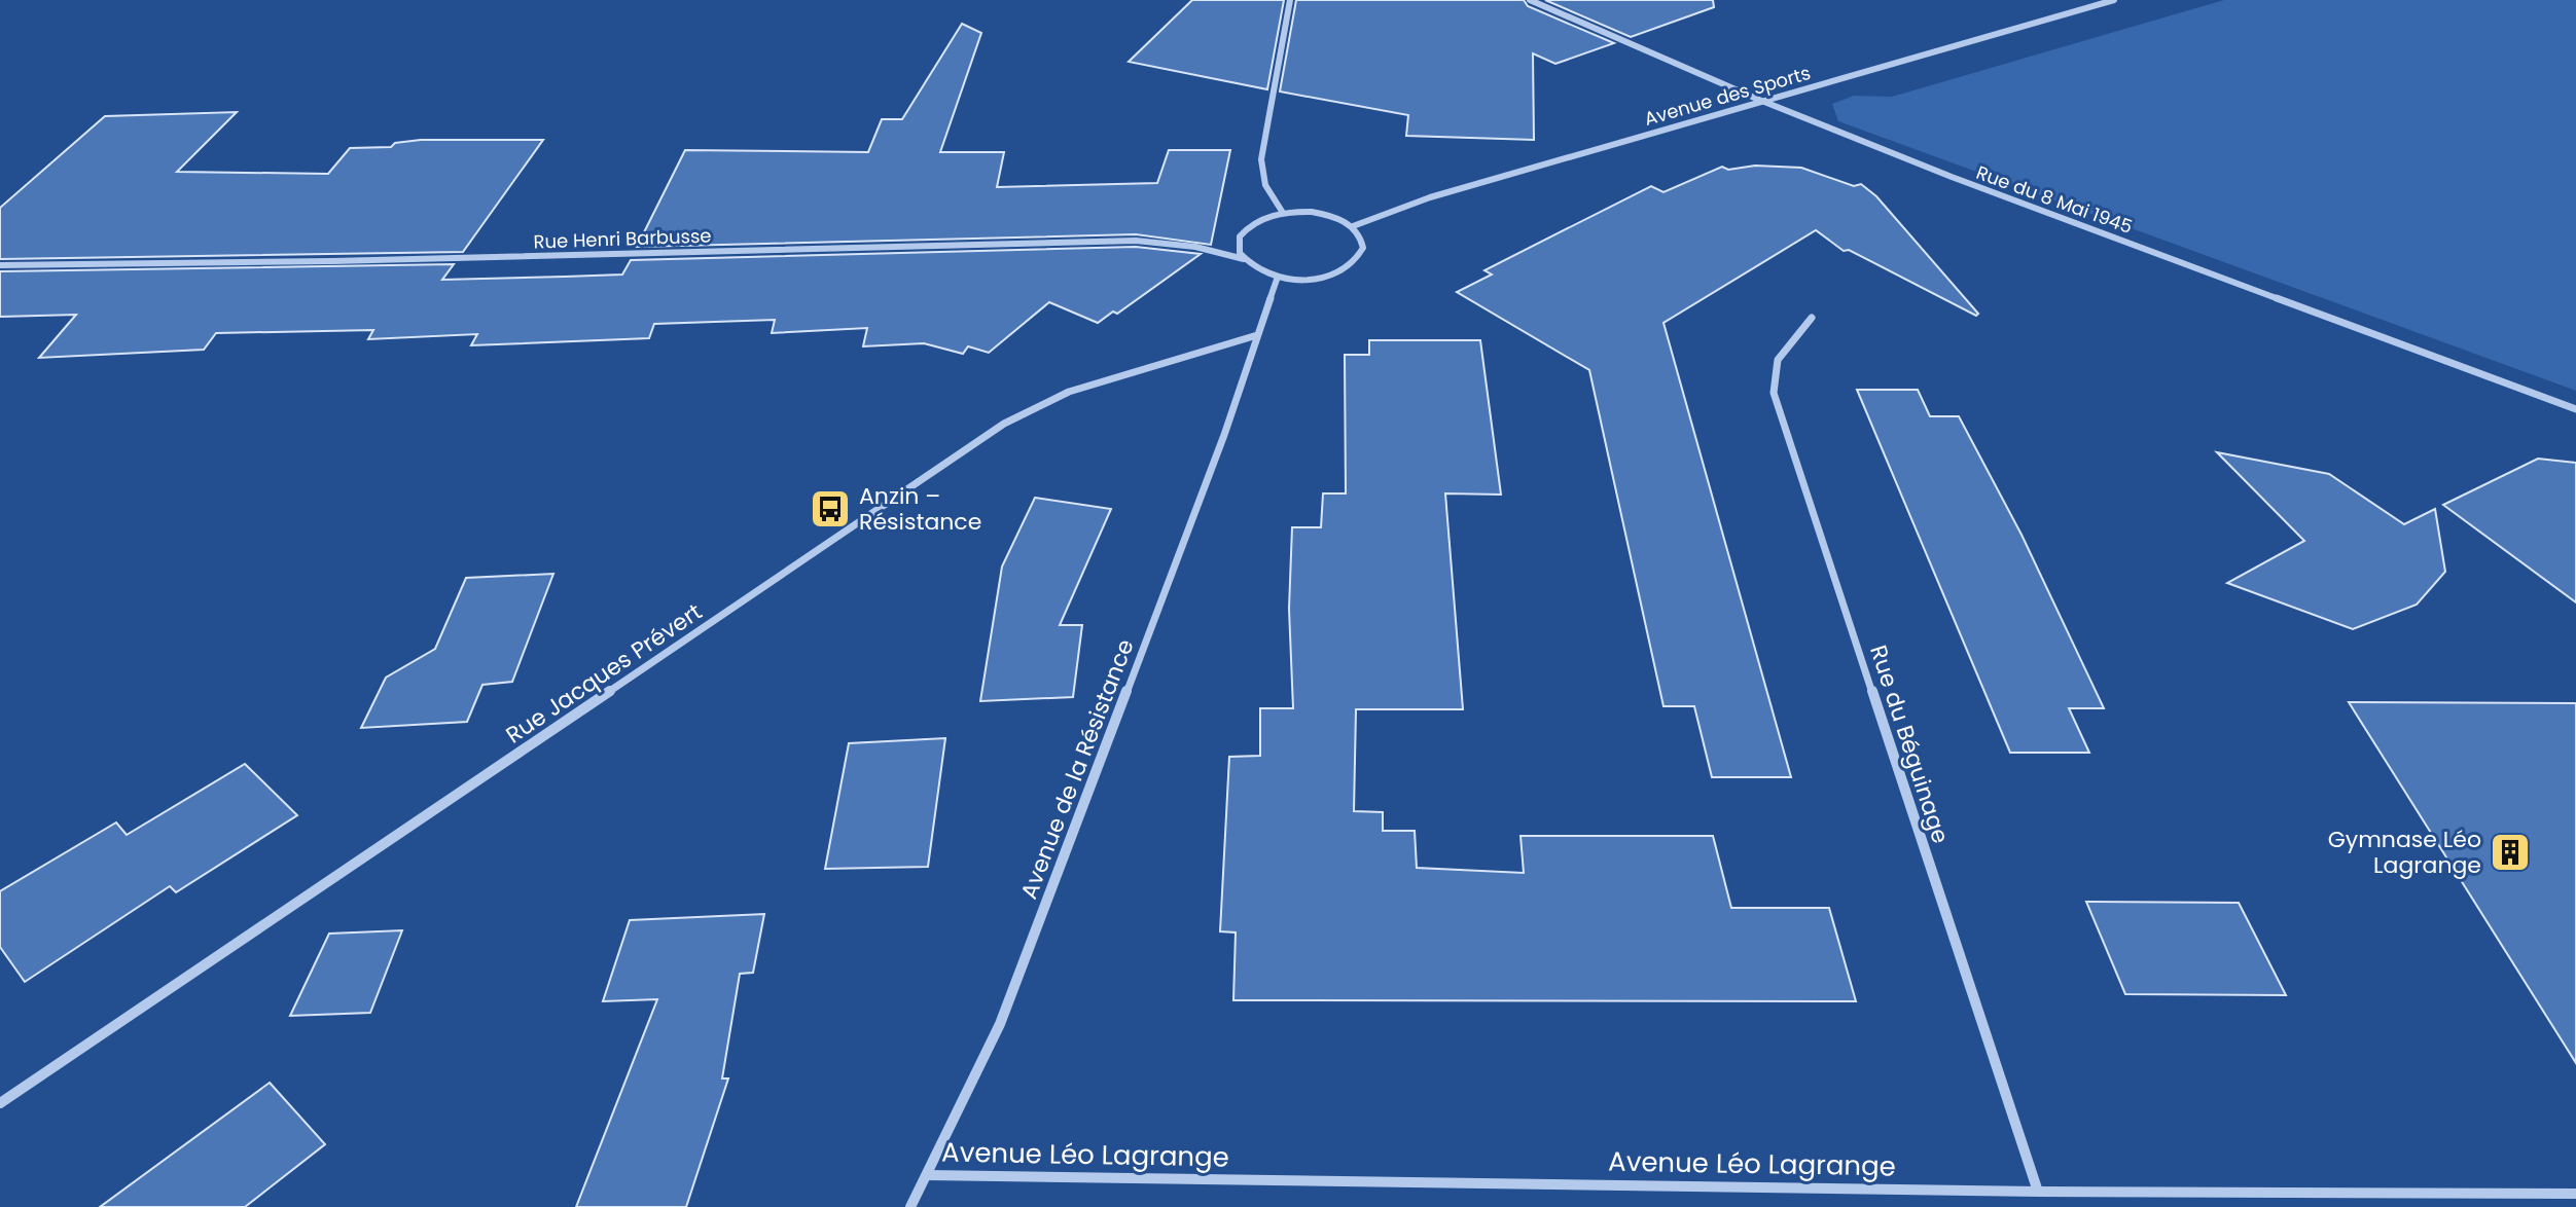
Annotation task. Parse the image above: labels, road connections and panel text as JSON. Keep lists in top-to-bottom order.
{
  "streets": {
    "street": [
      "Avenue des Sports",
      "Rue du 8 Mai 1945",
      "Rue Henri Barbusse",
      "Rue Jacques Prévert",
      "Rue du Béguinage",
      "Avenue de la Résistance",
      "Avenue Léo Lagrange"
    ]
  },
  "crossings": [
    ["Avenue des Sports", "Rue du 8 Mai 1945"],
    ["Rue Henri Barbusse", "Avenue de la Résistance"],
    ["Rue Jacques Prévert", "Avenue de la Résistance"],
    ["Rue du Béguinage", "Avenue Léo Lagrange"],
    ["Avenue de la Résistance", "Avenue Léo Lagrange"]
  ],
  "places": {
    "bus stop": ["Anzin – Résistance"],
    "building": ["Gymnase Léo Lagrange"]
  }
}
